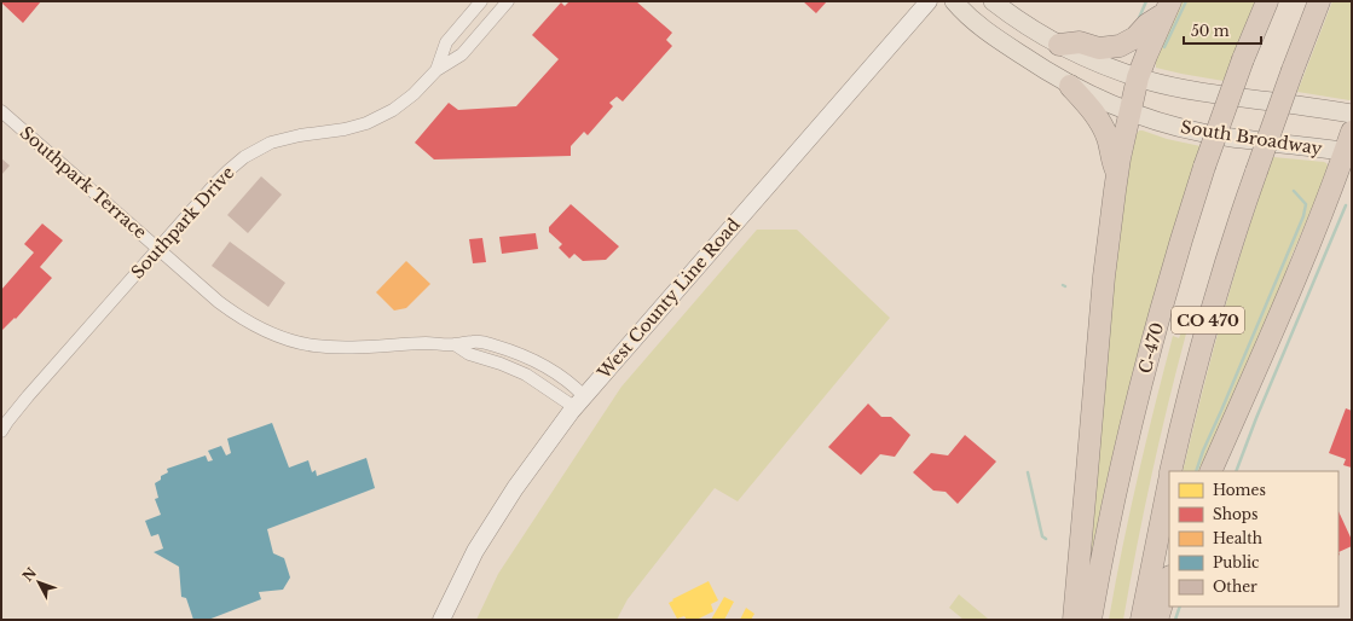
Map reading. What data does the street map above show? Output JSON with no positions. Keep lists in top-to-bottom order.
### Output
{
  "streets": {
    "highway": ["CO 470", "C-470"],
    "main road": ["South Broadway", "West County Line Road"],
    "street": ["Southpark Terrace", "Southpark Drive"]
  },
  "crossings": [
    ["Southpark Terrace", "Southpark Drive"],
    ["Southpark Terrace", "West County Line Road"]
  ],
  "legend": [
    "Homes",
    "Shops",
    "Health",
    "Public",
    "Other"
  ],
  "scale_bar": "50 m",
  "north": "top left"
}
